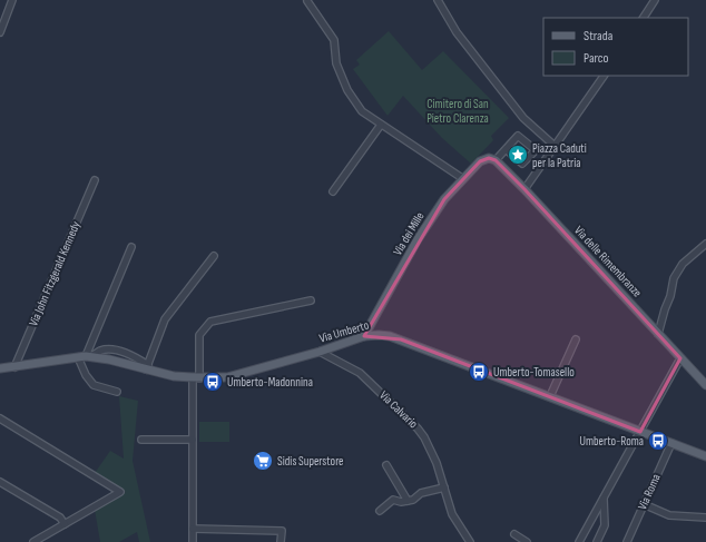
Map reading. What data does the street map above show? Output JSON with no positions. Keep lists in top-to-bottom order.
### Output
{
  "streets": {
    "main road": ["Via dei Mille", "Via delle Rimembranze", "Via Umberto"],
    "street": ["Via John Fitzgerald Kennedy", "Via Calvario", "Via Roma"]
  },
  "crossings": [
    ["Via dei Mille", "Via delle Rimembranze"],
    ["Via dei Mille", "Via Umberto"],
    ["Via John Fitzgerald Kennedy", "Via Umberto"],
    ["Via Umberto", "Via Calvario"],
    ["Via Umberto", "Via Roma"]
  ],
  "parks": ["Cimitero di San Pietro Clarenza"],
  "places": {
    "place": ["Piazza Caduti per la Patria"],
    "bus stop": ["Umberto-Tomasello", "Umberto-Madonnina", "Umberto-Roma"],
    "supermarket": ["Sidis Superstore"]
  },
  "legend": ["Strada", "Parco"]
}
